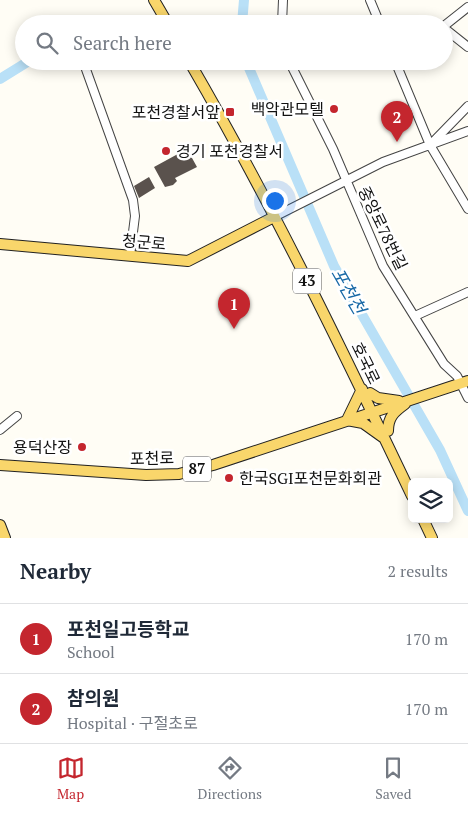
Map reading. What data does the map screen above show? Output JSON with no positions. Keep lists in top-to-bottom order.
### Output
{
  "streets": {
    "main road": [
      "청군로",
      "43",
      "호국로",
      "포천로",
      "87"
    ],
    "street": ["중앙로78번길"]
  },
  "crossings": [
    ["중앙로78번길", "87"],
    ["청군로", "호국로"],
    ["호국로", "포천로"],
    ["호국로", "87"],
    ["포천로", "87"]
  ],
  "water": ["포천천"],
  "places": {
    "other": [
      "백악관모텔",
      "경기 포천경찰서",
      "용덕산장",
      "한국SGI포천문화회관"
    ],
    "transit": ["포천경찰서앞"]
  },
  "page": {
    "search": "Search here",
    "pins": ["2", "1"],
    "heading": ["Nearby", "2 results"],
    "list": [
      {
        "mark": "1",
        "name": "포천일고등학교",
        "note": "School",
        "value": "170 m"
      },
      {
        "mark": "2",
        "name": "참의원",
        "note": "Hospital · 구절초로",
        "value": "170 m"
      }
    ],
    "nav": ["Map", "Directions", "Saved"]
  }
}
